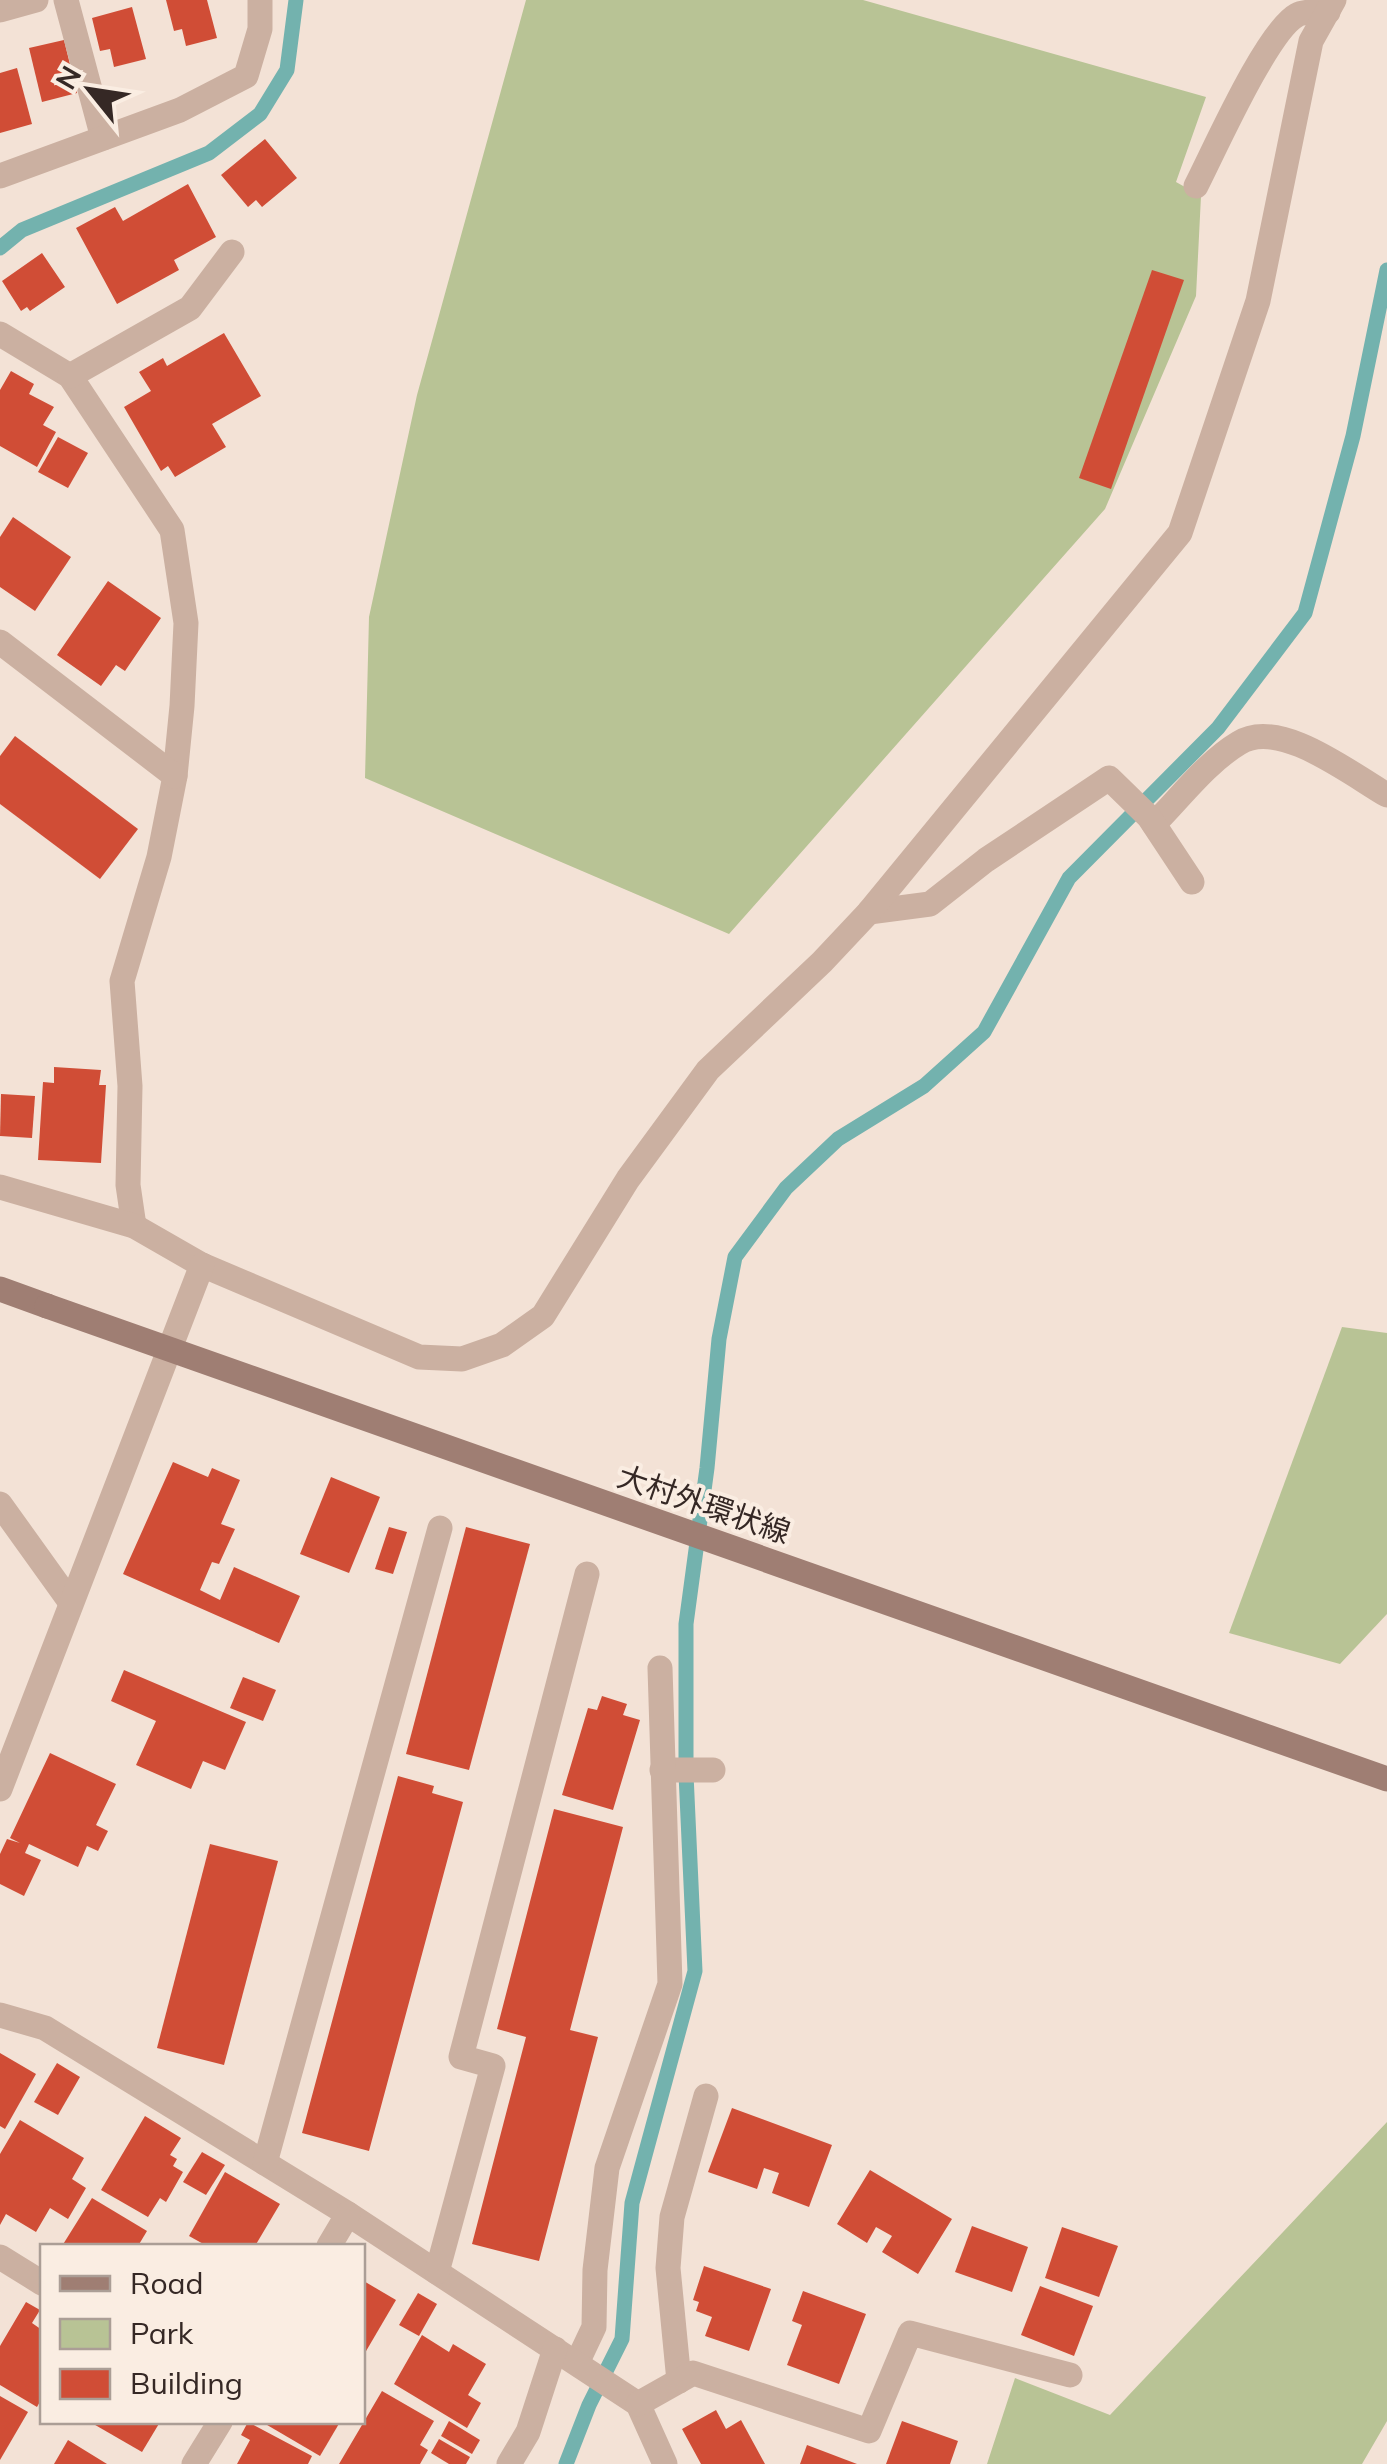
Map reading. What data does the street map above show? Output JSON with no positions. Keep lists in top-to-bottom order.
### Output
{
  "streets": {
    "main road": ["大村外環状線"]
  },
  "legend": ["Road", "Park", "Building"],
  "north": "top left"
}
